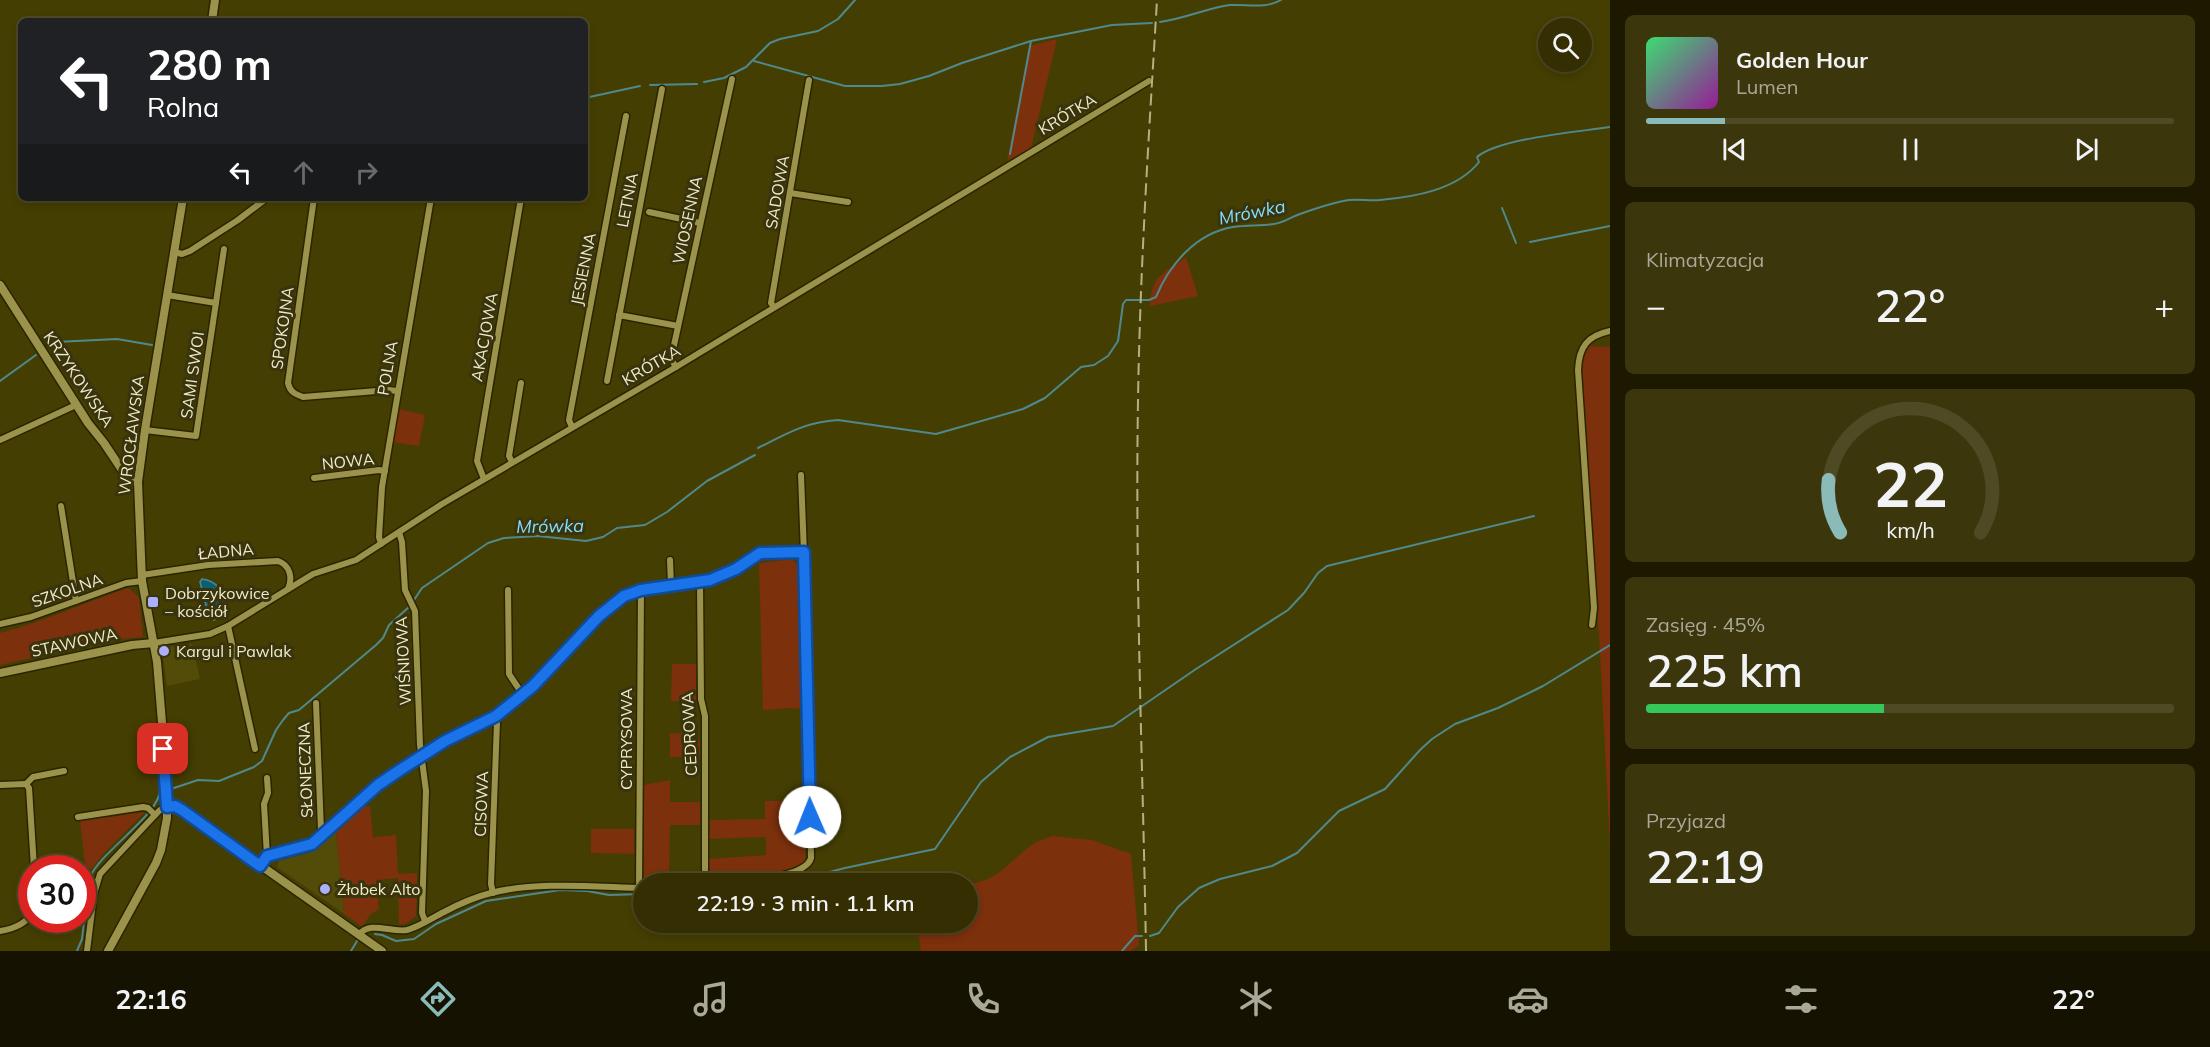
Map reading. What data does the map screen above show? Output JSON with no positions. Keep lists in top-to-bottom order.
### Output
{
  "streets": {
    "street": [
      "KRÓTKA",
      "SADOWA",
      "LETNIA",
      "WIOSENNA",
      "JESIENNA",
      "SPOKOJNA",
      "AKACJOWA",
      "POLNA",
      "SAMI SWOI",
      "KRZYKOWSKA",
      "WROCŁAWSKA",
      "NOWA",
      "ŁADNA",
      "SZKOLNA",
      "STAWOWA",
      "WIŚNIOWA",
      "CEDROWA",
      "CYPRYSOWA",
      "SŁONECZNA",
      "CISOWA"
    ]
  },
  "crossings": [
    ["KRÓTKA", "SADOWA"],
    ["KRÓTKA", "WIOSENNA"],
    ["KRÓTKA", "JESIENNA"],
    ["KRÓTKA", "AKACJOWA"],
    ["KRÓTKA", "POLNA"],
    ["KRÓTKA", "WROCŁAWSKA"],
    ["KRÓTKA", "ŁADNA"],
    ["KRÓTKA", "STAWOWA"],
    ["KRÓTKA", "WIŚNIOWA"],
    ["SPOKOJNA", "POLNA"],
    ["POLNA", "NOWA"],
    ["SAMI SWOI", "WROCŁAWSKA"],
    ["KRZYKOWSKA", "WROCŁAWSKA"],
    ["WROCŁAWSKA", "ŁADNA"],
    ["WROCŁAWSKA", "SZKOLNA"],
    ["WROCŁAWSKA", "STAWOWA"],
    ["ŁADNA", "SZKOLNA"]
  ],
  "water": ["Mrówka"],
  "places": {
    "transit": ["Dobrzykowice – kościół"],
    "other": ["Kargul i Pawlak", "Żłobek Alto"]
  },
  "page": {
    "turn": ["280 m", "Rolna"],
    "song": ["Golden Hour", "Lumen"],
    "tile": [
      "Klimatyzacja",
      ["Zasięg · 45%", "225 km"],
      ["Przyjazd", "22:19"]
    ],
    "heat": ["−", "22°", "+"],
    "limit": "30",
    "trip": "22:19 · 3 min · 1.1 km",
    "tabs": ["22:16", "22°"],
    "gauge": ["22", "km/h"]
  }
}
